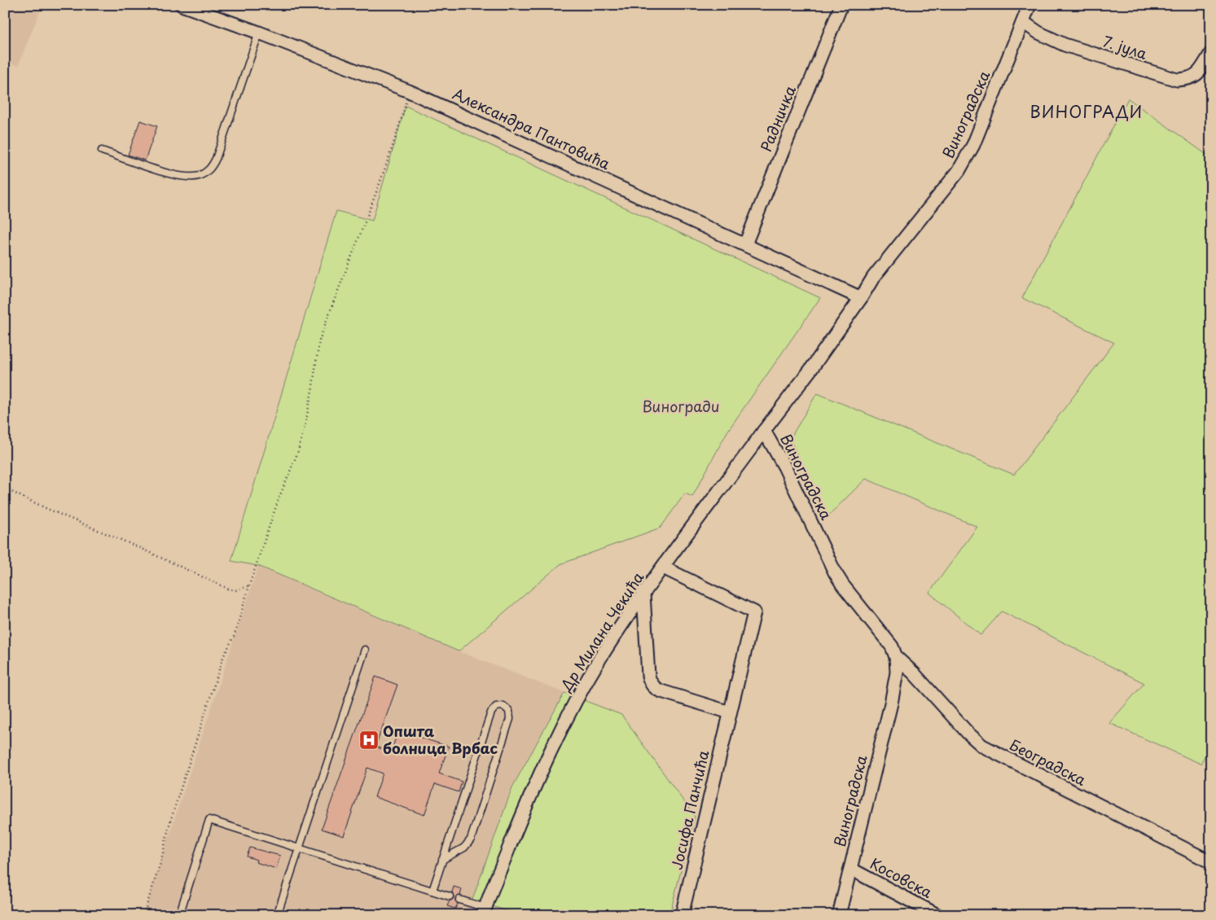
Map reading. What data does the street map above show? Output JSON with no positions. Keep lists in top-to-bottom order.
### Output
{
  "streets": {
    "street": [
      "7. јула",
      "Виноградска",
      "Радничка",
      "Александра Пантовића",
      "Др Милана Чекића",
      "Београдска",
      "Јосифа Панчића",
      "Косовска"
    ]
  },
  "crossings": [
    ["7. јула", "Виноградска"],
    ["Виноградска", "Александра Пантовића"],
    ["Виноградска", "Др Милана Чекића"],
    ["Виноградска", "Београдска"],
    ["Виноградска", "Косовска"],
    ["Радничка", "Александра Пантовића"],
    ["Др Милана Чекића", "Јосифа Панчића"]
  ],
  "districts": ["ВИНОГРАДИ"],
  "parks": ["Виногради"],
  "places": {
    "hospital": ["Општа болница Врбас"]
  }
}
